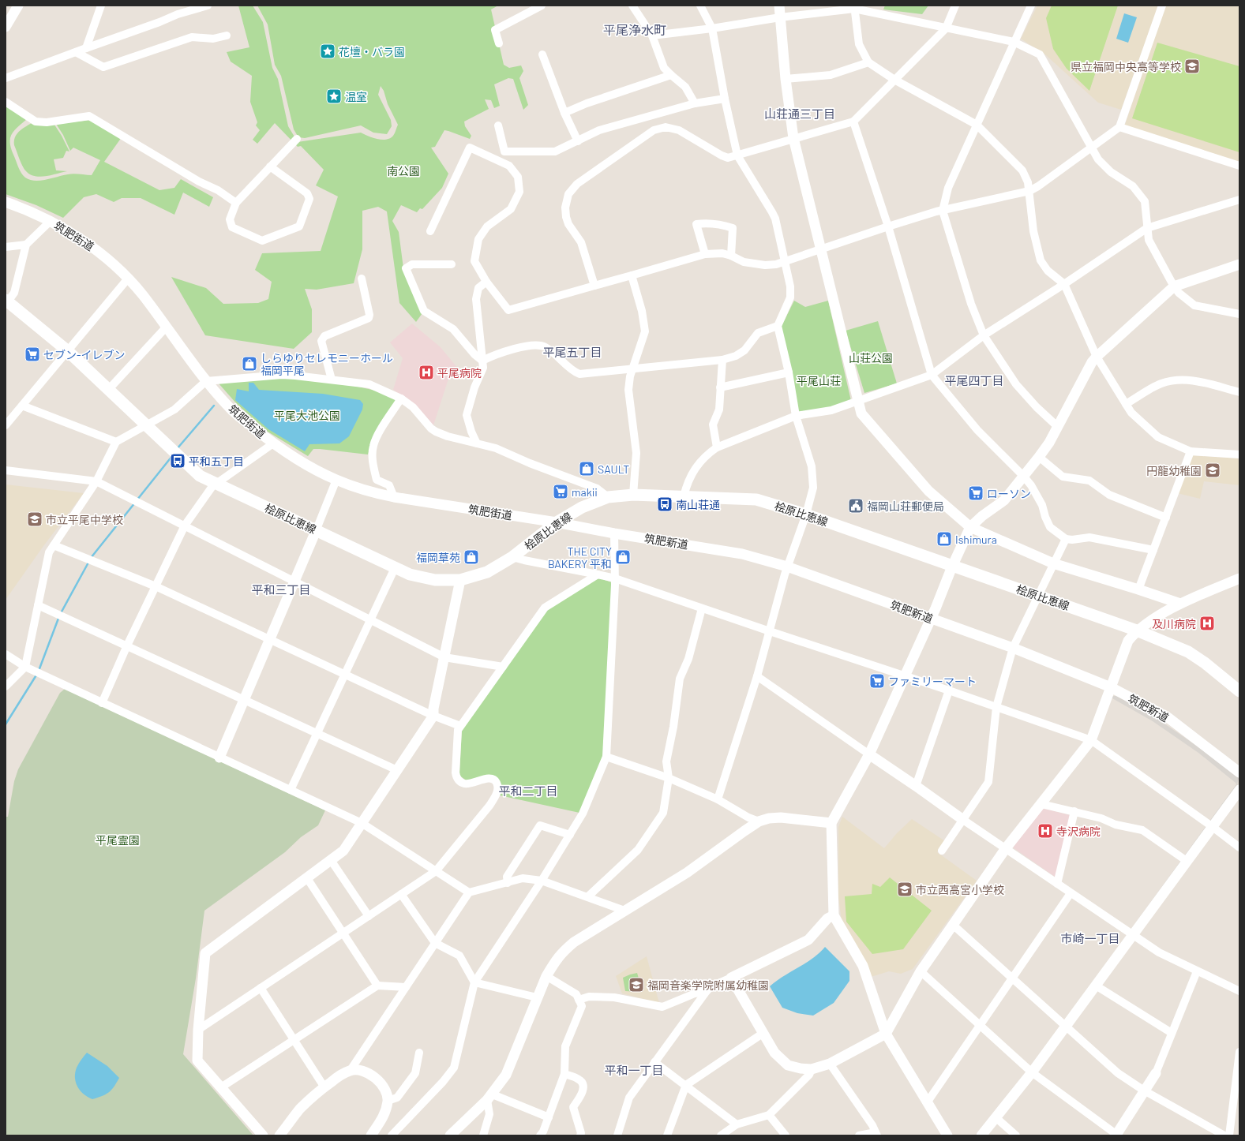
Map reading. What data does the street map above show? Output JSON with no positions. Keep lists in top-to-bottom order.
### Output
{
  "streets": {
    "main road": ["桧原比恵線"],
    "street": ["筑肥街道", "筑肥新道"]
  },
  "crossings": [
    ["筑肥街道", "桧原比恵線"],
    ["筑肥街道", "筑肥新道"],
    ["桧原比恵線", "筑肥新道"]
  ],
  "districts": [
    "平尾浄水町",
    "山荘通三丁目",
    "平尾五丁目",
    "平尾四丁目",
    "平和三丁目",
    "平和二丁目",
    "市崎一丁目",
    "平和一丁目"
  ],
  "parks": [
    "南公園",
    "山荘公園",
    "平尾山荘",
    "平尾大池公園",
    "平尾霊園"
  ],
  "places": {
    "place": ["花壇・バラ園", "温室"],
    "school or university": [
      "県立福岡中央高等学校",
      "円龍幼稚園",
      "市立平尾中学校",
      "市立西高宮小学校",
      "福岡音楽学院附属幼稚園"
    ],
    "supermarket": [
      "セブン-イレブン",
      "makii",
      "ローソン",
      "ファミリーマート"
    ],
    "shop": [
      "しらゆりセレモニーホール 福岡平尾",
      "SAULT",
      "Ishimura",
      "福岡草苑",
      "THE CITY BAKERY 平和"
    ],
    "hospital": ["平尾病院", "及川病院", "寺沢病院"],
    "bus stop": ["平和五丁目", "南山荘通"],
    "public building": ["福岡山荘郵便局"]
  }
}
